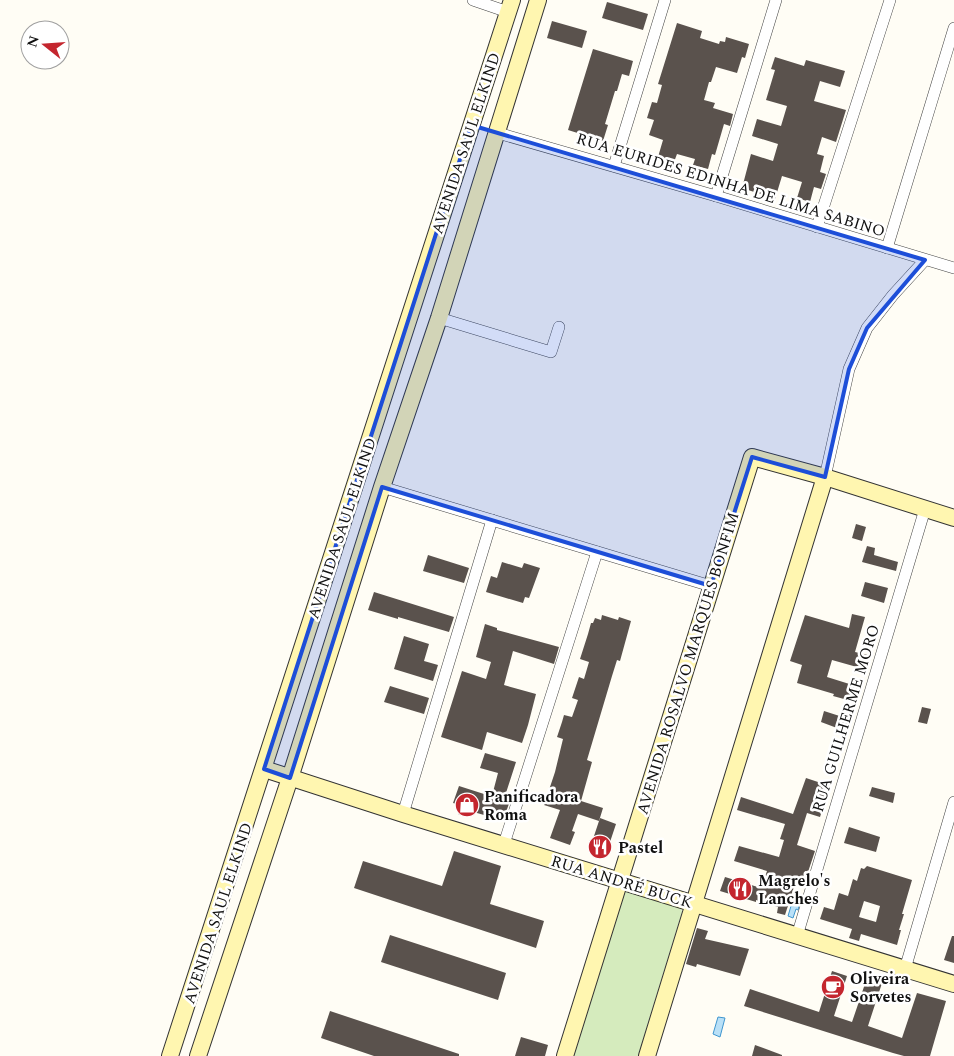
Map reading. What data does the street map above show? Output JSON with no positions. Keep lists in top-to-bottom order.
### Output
{
  "streets": {
    "main road": ["AVENIDA SAUL ELKIND", "AVENIDA ROSALVO MARQUES BONFIM", "RUA ANDRÉ BUCK"],
    "street": ["RUA EURIDES EDINHA DE LIMA SABINO", "RUA GUILHERME MORO"]
  },
  "crossings": [
    ["AVENIDA SAUL ELKIND", "RUA EURIDES EDINHA DE LIMA SABINO"],
    ["AVENIDA SAUL ELKIND", "RUA ANDRÉ BUCK"],
    ["AVENIDA ROSALVO MARQUES BONFIM", "RUA ANDRÉ BUCK"],
    ["RUA GUILHERME MORO", "RUA ANDRÉ BUCK"]
  ],
  "places": {
    "shop": ["Panificadora Roma"],
    "restaurant": ["Pastel", "Magrelo's Lanches"],
    "cafe": ["Oliveira Sorvetes"]
  },
  "north": "left"
}
